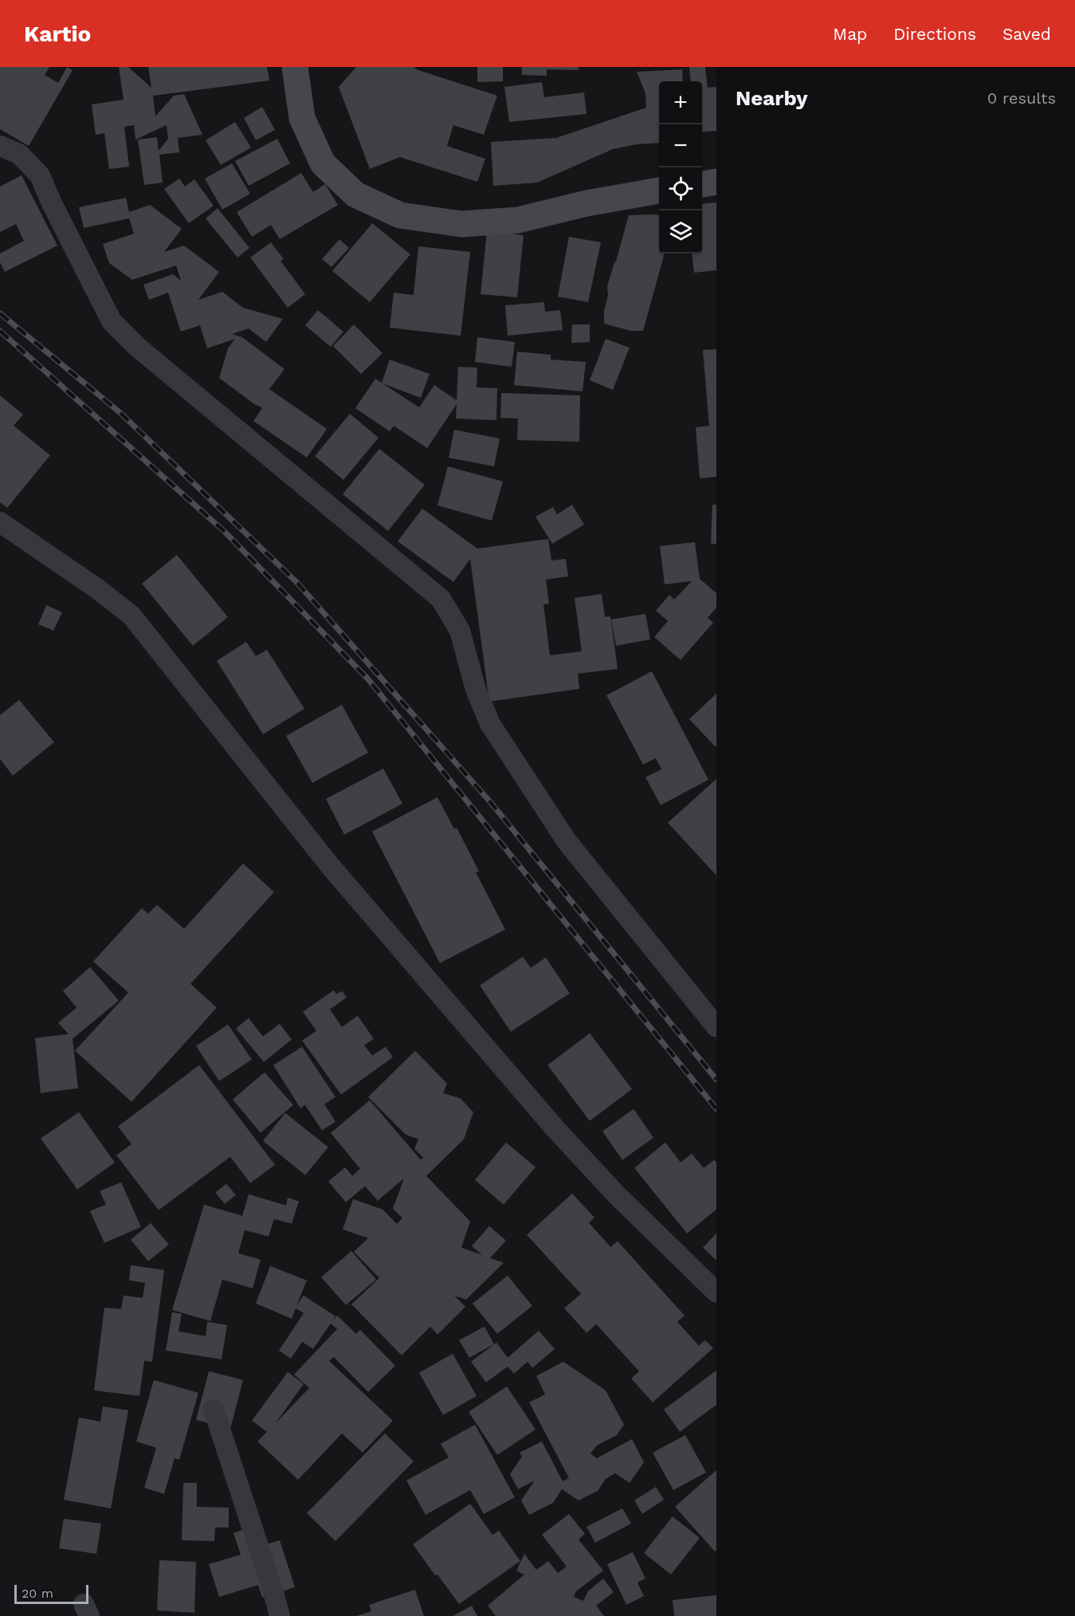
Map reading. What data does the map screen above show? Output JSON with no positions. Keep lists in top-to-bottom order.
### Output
{
  "scale_bar": "20 m",
  "page": {
    "header": "Kartio",
    "nav": ["Map", "Directions", "Saved"],
    "heading": ["Nearby", "0 results"],
    "map_buttons": ["+", "−"],
    "scale": "20 m"
  }
}
